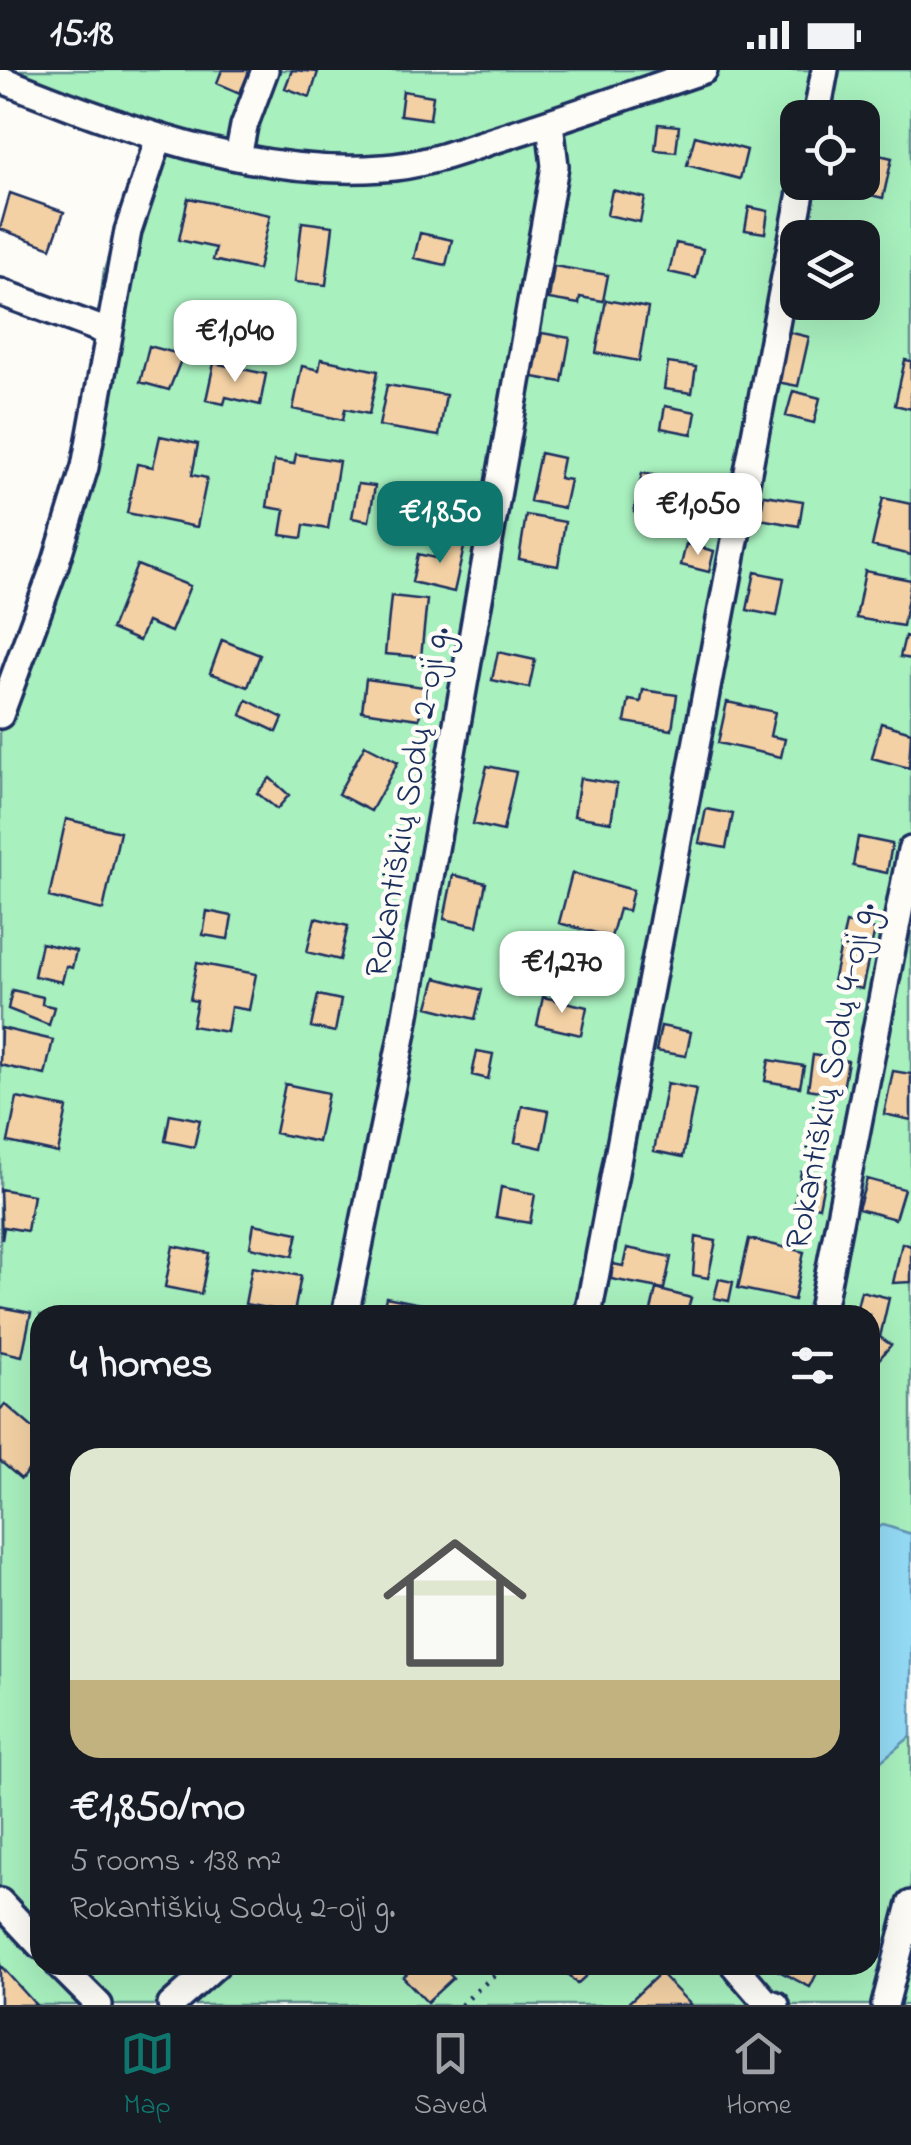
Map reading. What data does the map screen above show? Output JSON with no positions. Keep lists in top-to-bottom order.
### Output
{
  "streets": {
    "street": ["Rokantiškių Sodų 2-oji g.", "Rokantiškių Sodų 4-oji g."]
  },
  "page": {
    "status": "15:18",
    "price": [
      "€1,040",
      "€1,050",
      "€1,850",
      "€1,270"
    ],
    "heading": "4 homes",
    "list": [
      {
        "name": "€1,850/mo",
        "note": "5 rooms · 138 m² · Rokantiškių Sodų 2-oji g."
      }
    ],
    "tabs": ["Map", "Saved", "Home"]
  }
}
